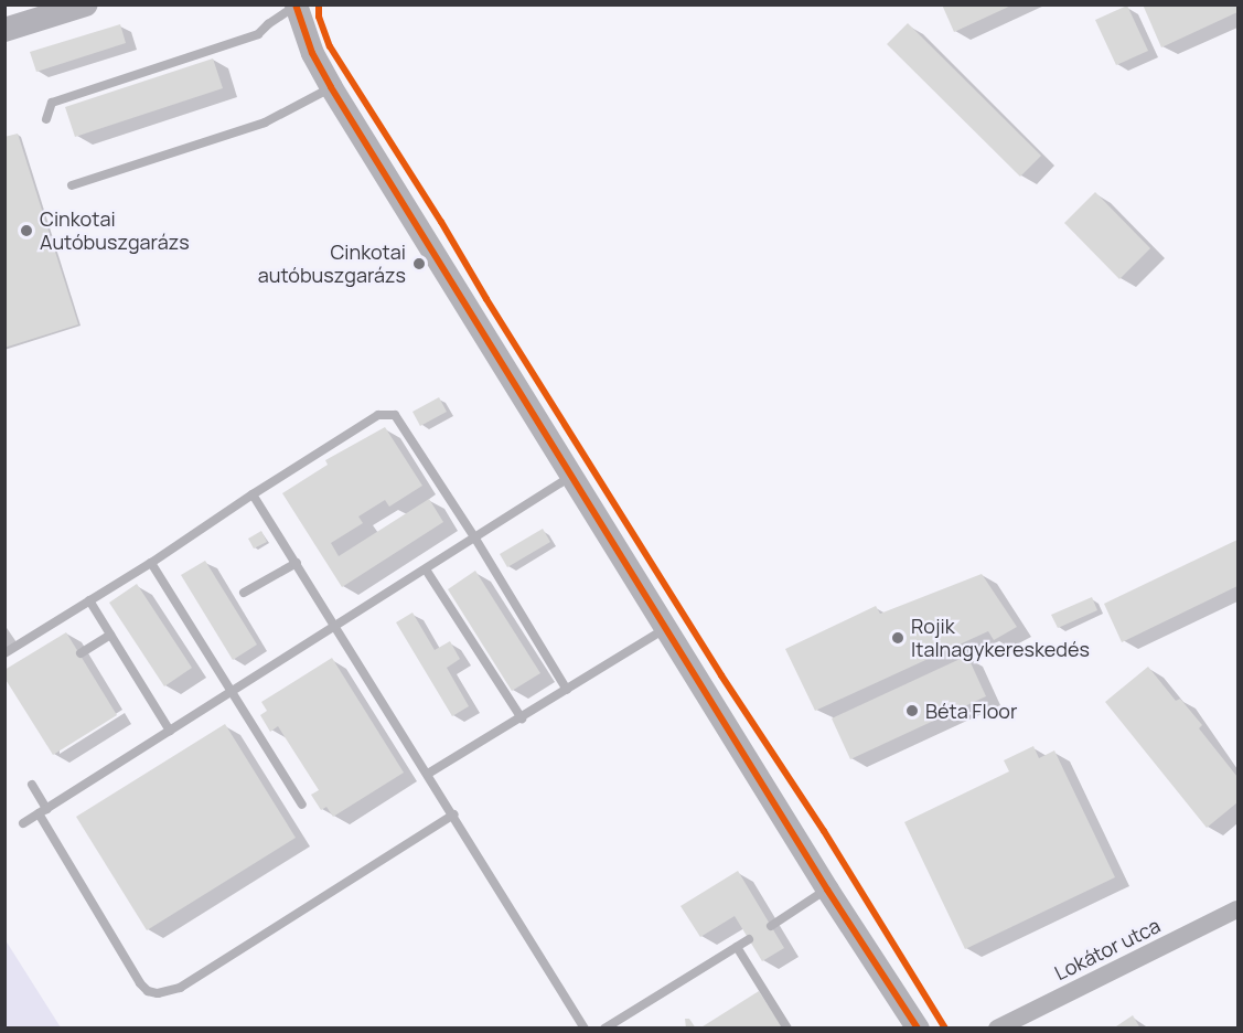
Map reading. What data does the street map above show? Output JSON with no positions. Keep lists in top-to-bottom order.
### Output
{
  "streets": {
    "street": ["Lokátor utca"]
  },
  "places": [
    "Cinkotai Autóbuszgarázs",
    "Cinkotai autóbuszgarázs",
    "Rojik Italnagykereskedés",
    "Béta Floor"
  ]
}
